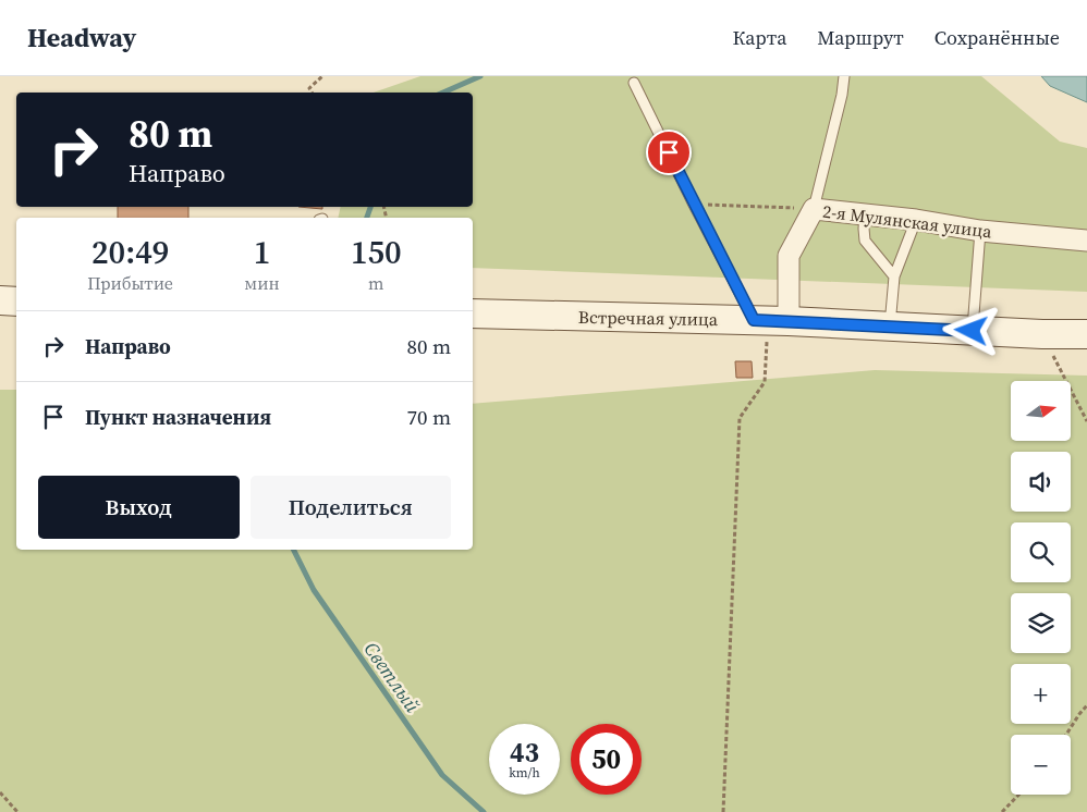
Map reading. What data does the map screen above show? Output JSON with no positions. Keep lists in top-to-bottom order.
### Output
{
  "streets": {
    "main road": ["Встречная улица"],
    "street": ["2-я Мулянская улица"]
  },
  "crossings": [
    ["2-я Мулянская улица", "Встречная улица"]
  ],
  "water": ["Светлый"],
  "north": "right",
  "page": {
    "header": "Headway",
    "nav": ["Карта", "Маршрут", "Сохранённые"],
    "turn": ["80 m", "Направо"],
    "eta": [
      "20:49",
      "Прибытие",
      "1",
      "мин",
      "150",
      "m"
    ],
    "list": [
      {
        "name": "Направо",
        "value": "80 m"
      },
      {
        "name": "Пункт назначения",
        "value": "70 m"
      }
    ],
    "map_buttons": ["+", "−"],
    "buttons": ["Выход", "Поделиться"],
    "speed": "43 km/h",
    "limit": "50"
  }
}
